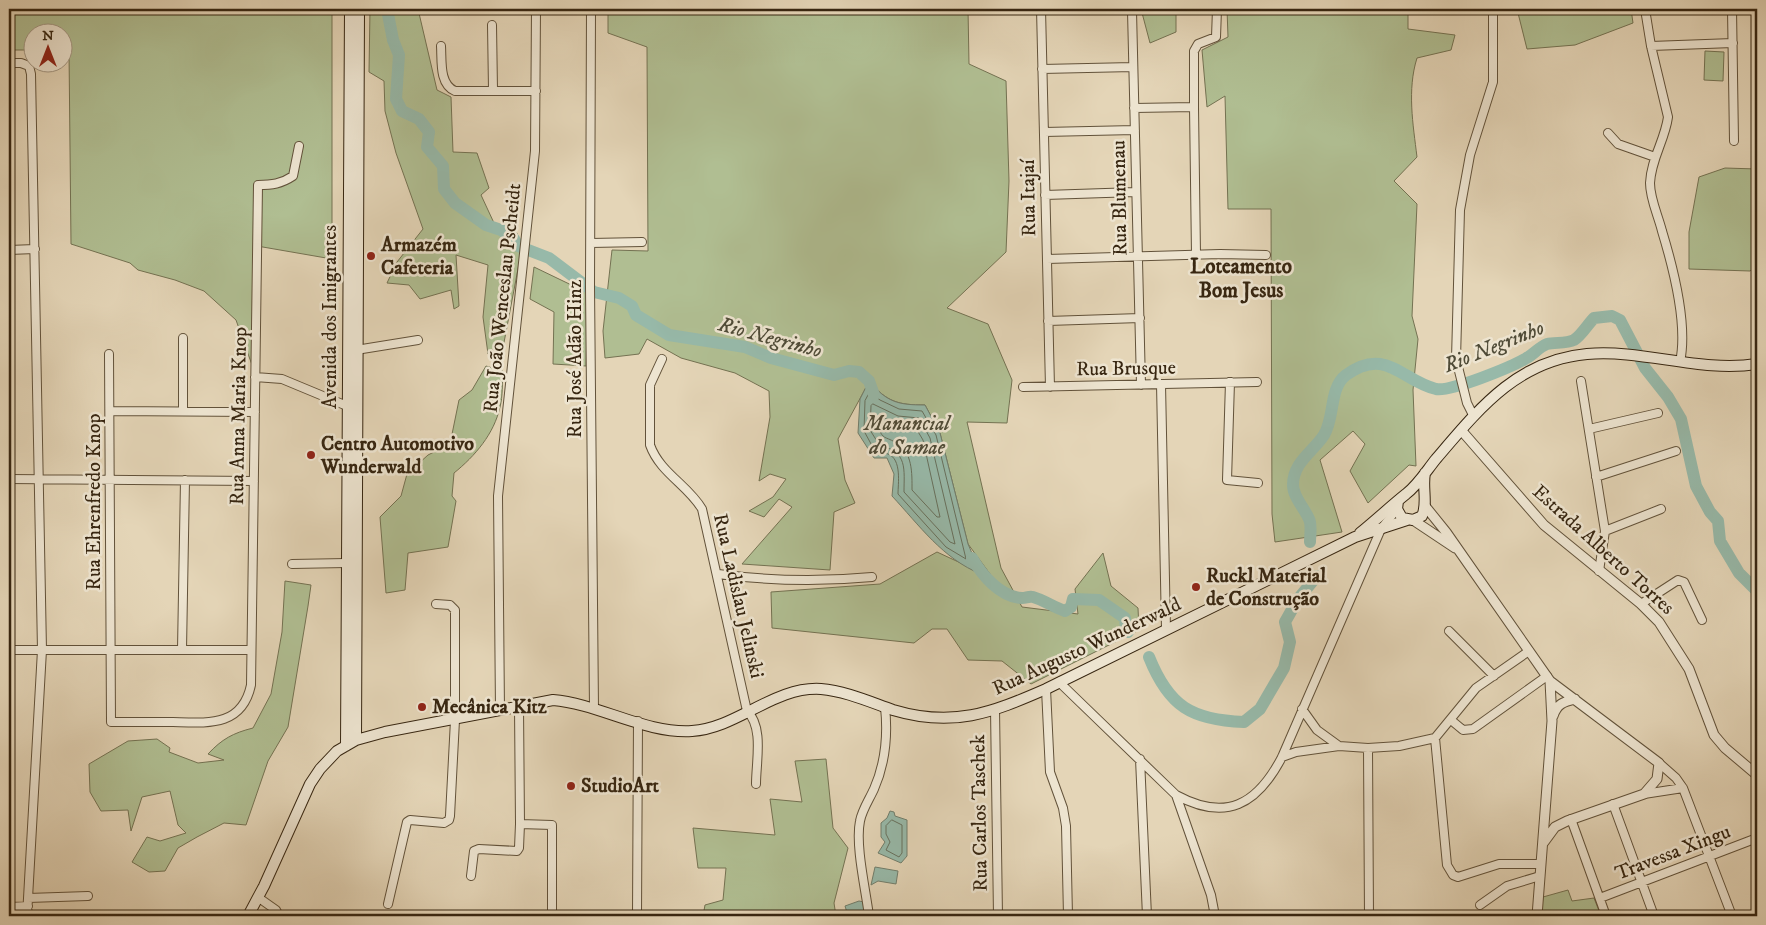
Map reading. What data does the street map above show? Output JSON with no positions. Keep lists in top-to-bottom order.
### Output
{
  "streets": {
    "main road": ["Avenida dos Imigrantes", "Rua Augusto Wunderwald"],
    "street": [
      "Rua Itajaí",
      "Rua Blumenau",
      "Rua João Wenceslau Pscheidt",
      "Rua José Adão Hinz",
      "Rua Brusque",
      "Rua Anna Maria Knop",
      "Rua Ehrenfredo Knop",
      "Estrada Alberto Torres",
      "Rua Ladislau Jelinski",
      "Rua Carlos Taschek",
      "Travessa Xingu"
    ]
  },
  "crossings": [
    ["Rua Itajaí", "Rua Brusque"],
    ["Rua Blumenau", "Rua Brusque"],
    ["Rua João Wenceslau Pscheidt", "Rua Augusto Wunderwald"],
    ["Avenida dos Imigrantes", "Rua Augusto Wunderwald"],
    ["Rua José Adão Hinz", "Rua Augusto Wunderwald"],
    ["Rua Anna Maria Knop", "Rua Ehrenfredo Knop"],
    ["Estrada Alberto Torres", "Rua Augusto Wunderwald"],
    ["Rua Ladislau Jelinski", "Rua Augusto Wunderwald"],
    ["Rua Augusto Wunderwald", "Rua Carlos Taschek"]
  ],
  "districts": ["Loteamento Bom Jesus"],
  "water": ["Rio Negrinho", "Manancial do Samae"],
  "places": [
    "Armazém Cafeteria",
    "Centro Automotivo Wunderwald",
    "Ruckl Material de Construção",
    "Mecânica Kitz",
    "StudioArt"
  ],
  "north": "top"
}
